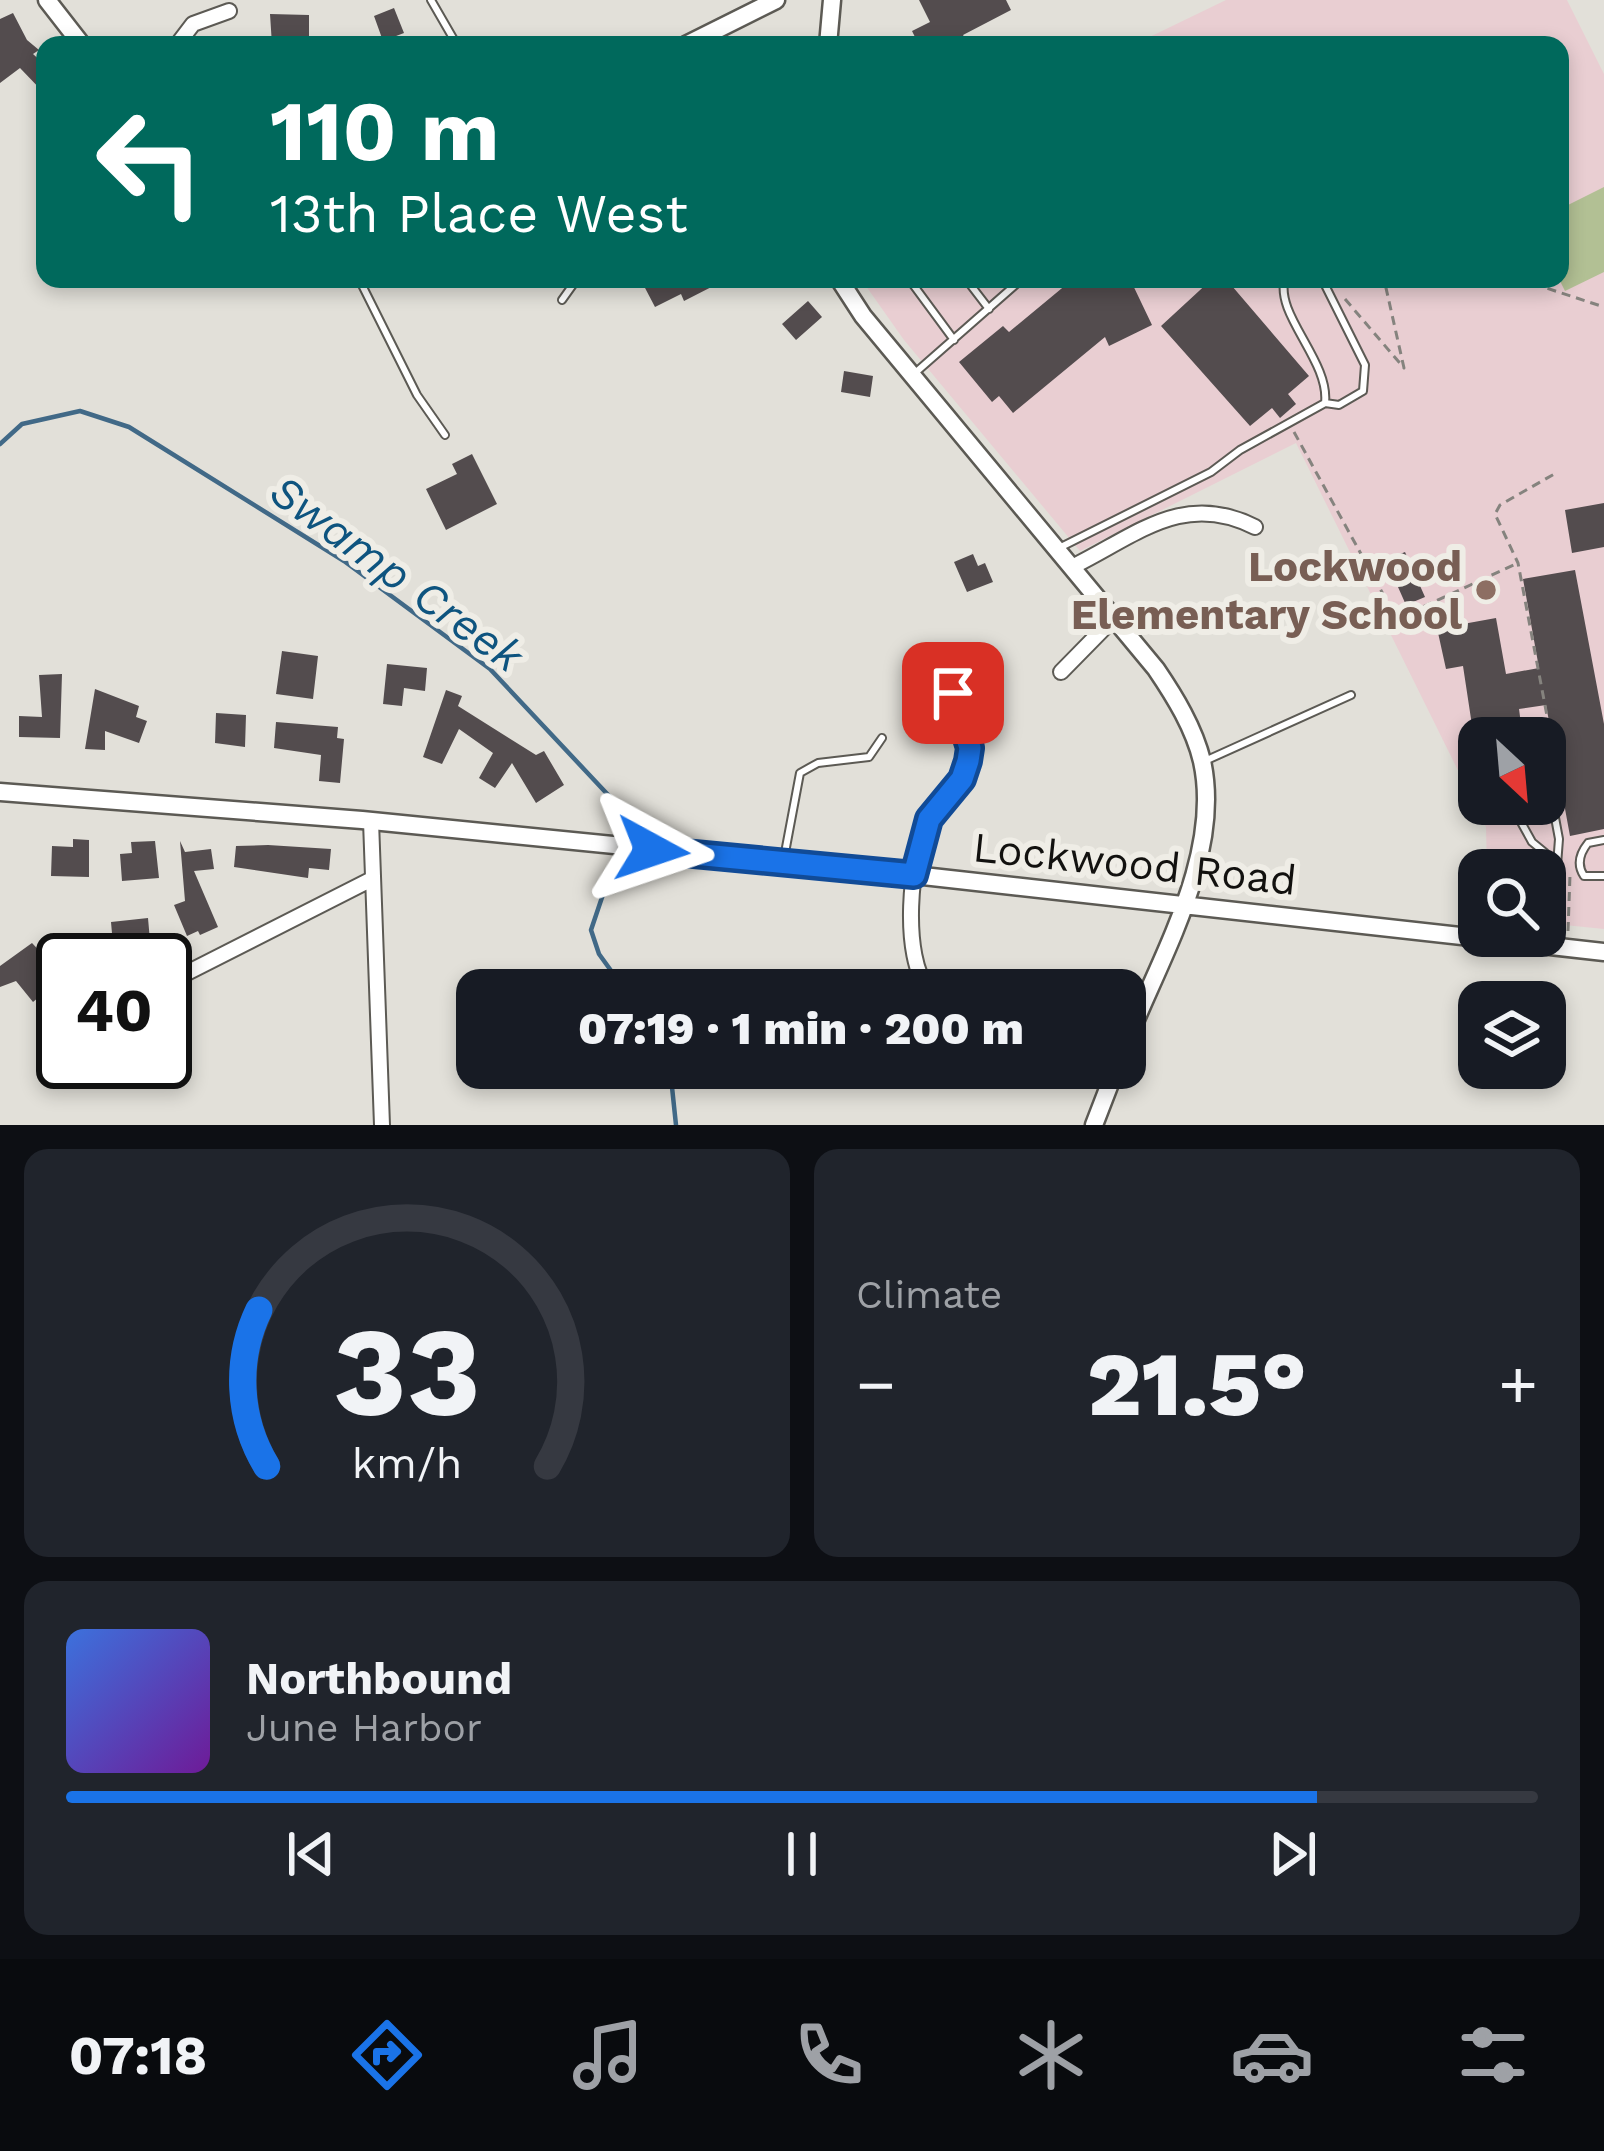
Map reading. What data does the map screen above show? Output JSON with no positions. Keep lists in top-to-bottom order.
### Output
{
  "streets": {
    "street": ["Lockwood Road"]
  },
  "water": ["Swamp Creek"],
  "places": ["Lockwood Elementary School"],
  "north": "bottom right",
  "page": {
    "turn": ["110 m", "13th Place West"],
    "limit": "40",
    "trip": "07:19 · 1 min · 200 m",
    "tile": "Climate",
    "heat": ["−", "21.5°", "+"],
    "song": ["Northbound", "June Harbor"],
    "tabs": "07:18",
    "gauge": ["33", "km/h"]
  }
}
